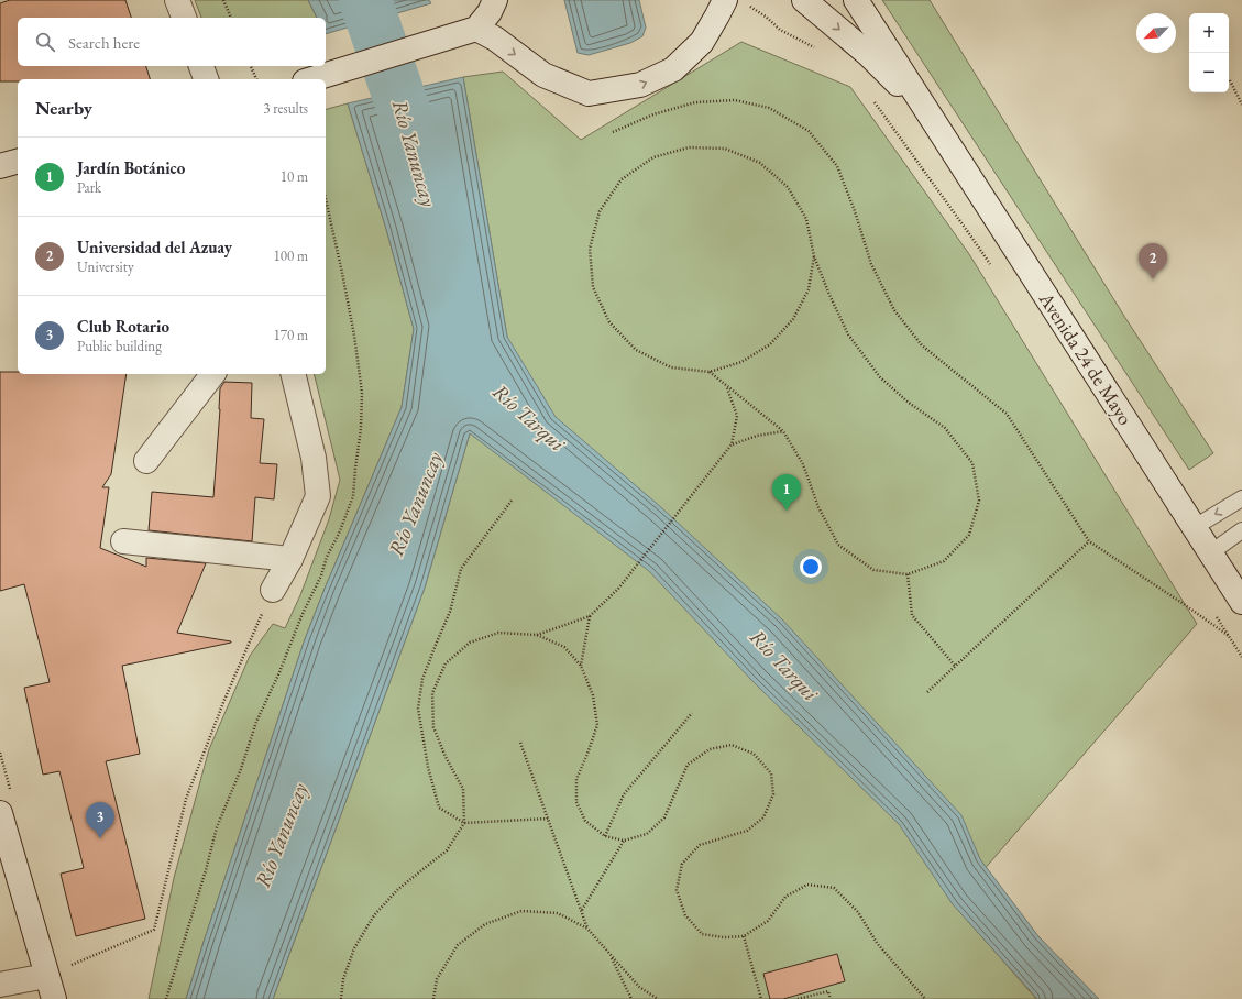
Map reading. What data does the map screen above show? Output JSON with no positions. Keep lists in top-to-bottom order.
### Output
{
  "streets": {
    "street": ["Avenida 24 de Mayo"]
  },
  "water": ["Río Yanuncay", "Río Tarqui"],
  "north": "bottom left",
  "page": {
    "map_buttons": ["+", "−"],
    "search": "Search here",
    "heading": ["Nearby", "3 results"],
    "list": [
      {
        "mark": "1",
        "name": "Jardín Botánico",
        "note": "Park",
        "value": "10 m"
      },
      {
        "mark": "2",
        "name": "Universidad del Azuay",
        "note": "University",
        "value": "100 m"
      },
      {
        "mark": "3",
        "name": "Club Rotario",
        "note": "Public building",
        "value": "170 m"
      }
    ],
    "pins": ["2", "1", "3"]
  }
}
